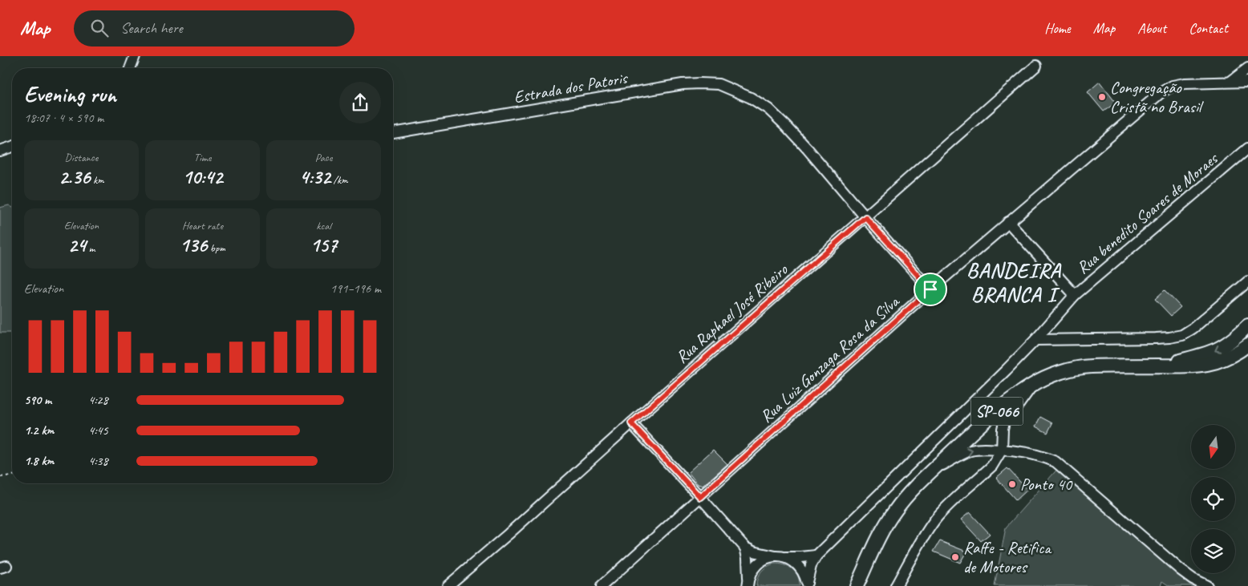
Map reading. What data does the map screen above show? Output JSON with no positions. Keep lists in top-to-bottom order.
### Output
{
  "streets": {
    "main road": ["SP-066"],
    "street": [
      "Estrada dos Patoris",
      "Rua benedito Soares de Moraes",
      "Rua Raphael José Ribeiro",
      "Rua Luiz Gonzaga Rosa da Silva"
    ]
  },
  "crossings": [
    ["Estrada dos Patoris", "Rua Raphael José Ribeiro"],
    ["Estrada dos Patoris", "Rua Luiz Gonzaga Rosa da Silva"]
  ],
  "districts": ["BANDEIRA BRANCA I"],
  "places": ["Congregação Cristã no Brasil", "Ponto 40", "Raffe - Retifica de Motores"],
  "north": "bottom",
  "page": {
    "header": "Map",
    "search": "Search here",
    "nav": [
      "Home",
      "Map",
      "About",
      "Contact"
    ],
    "heading": ["Evening run", "18:07 · 4 × 590 m"],
    "stats": [
      ["Distance", "2.36 km"],
      ["Time", "10:42"],
      ["Pace", "4:32 /km"],
      ["Elevation", "24 m"],
      ["Heart rate", "136 bpm"],
      ["kcal", "157"]
    ],
    "chart": ["Elevation", "191–196 m"],
    "list": [
      {
        "name": "590 m",
        "note": "4:28"
      },
      {
        "name": "1.2 km",
        "note": "4:45"
      },
      {
        "name": "1.8 km",
        "note": "4:38"
      }
    ]
  }
}
